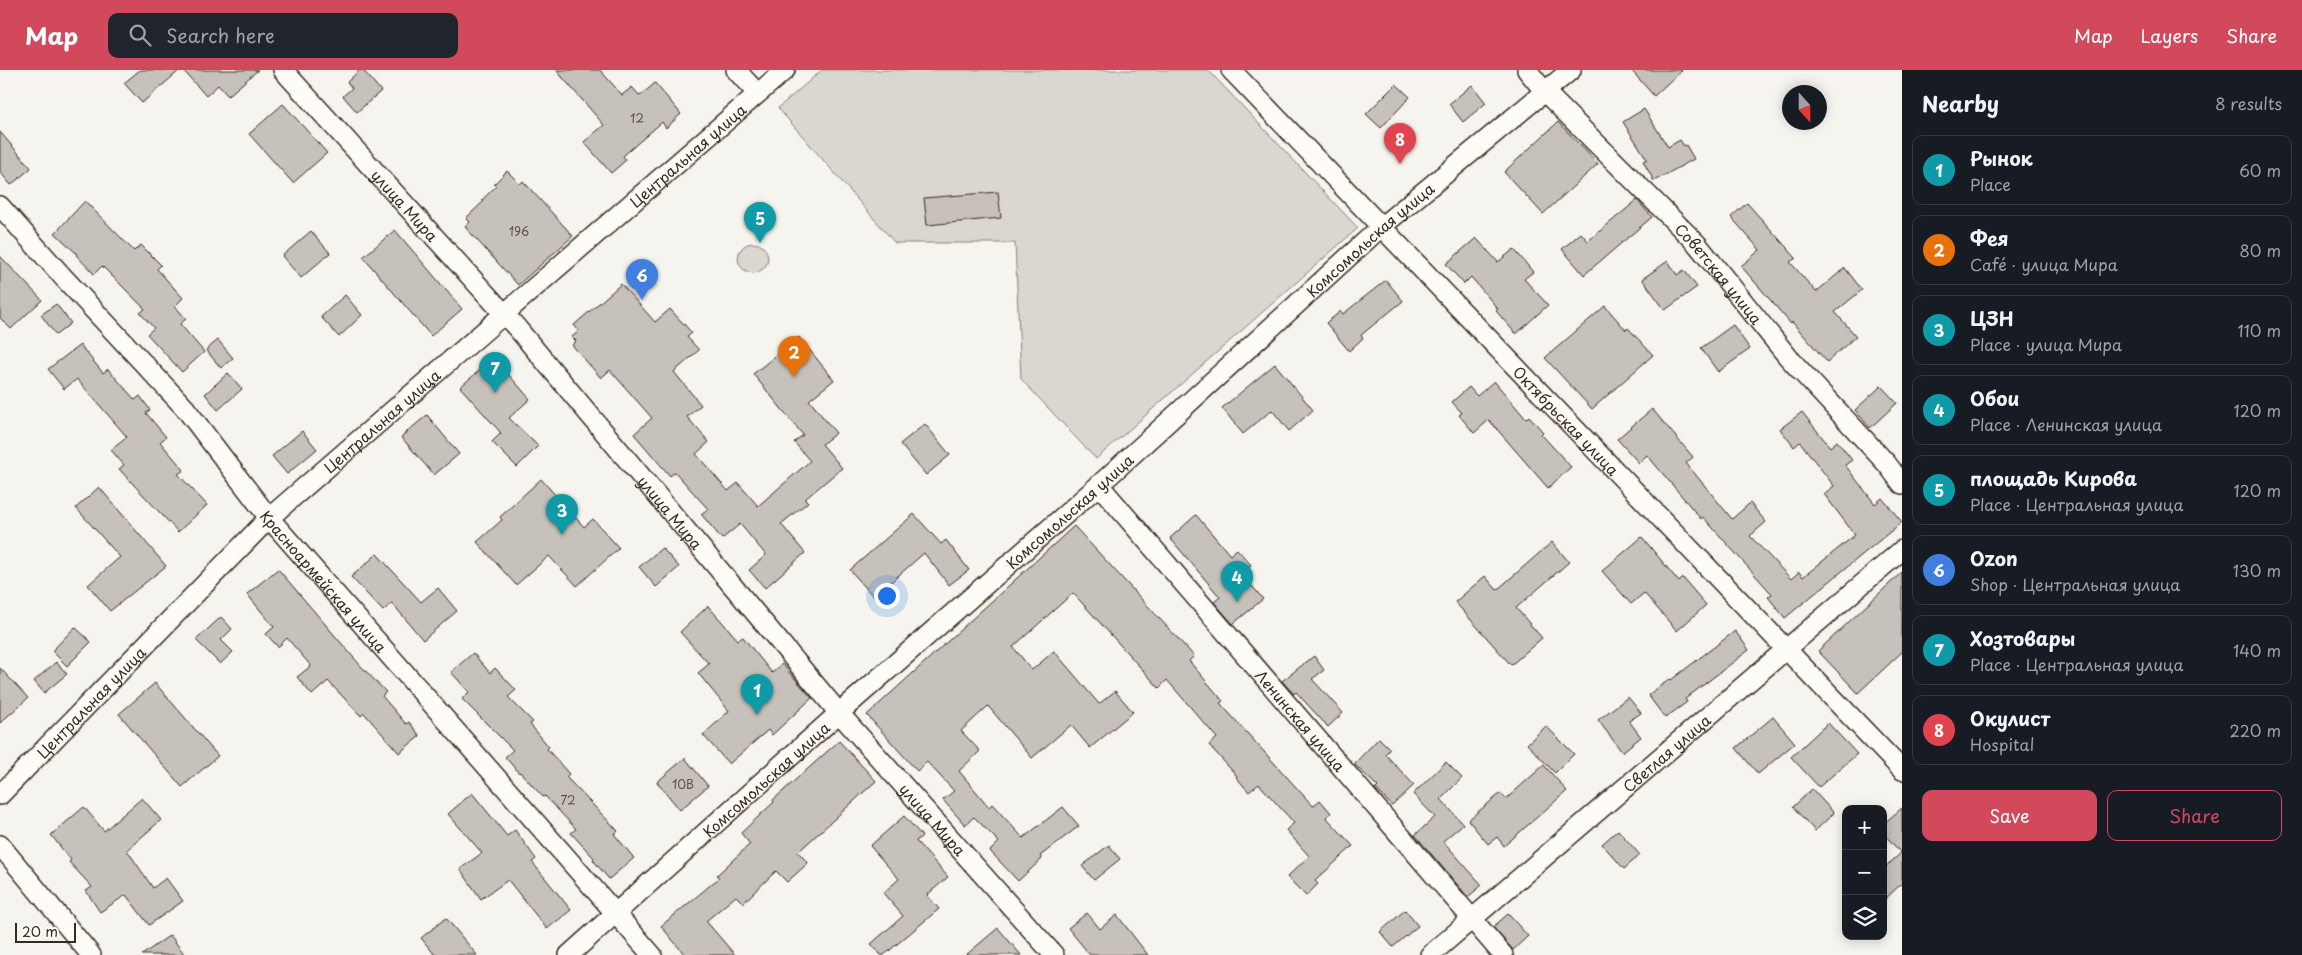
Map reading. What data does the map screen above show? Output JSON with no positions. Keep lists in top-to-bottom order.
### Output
{
  "streets": {
    "street": [
      "Центральная улица",
      "улица Мира",
      "Комсомольская улица",
      "Советская улица",
      "Октябрьская улица",
      "Красноармейская улица",
      "Ленинская улица",
      "Светлая улица"
    ]
  },
  "crossings": [
    ["Центральная улица", "улица Мира"],
    ["Центральная улица", "Красноармейская улица"],
    ["улица Мира", "Комсомольская улица"],
    ["Комсомольская улица", "Советская улица"],
    ["Комсомольская улица", "Октябрьская улица"],
    ["Комсомольская улица", "Красноармейская улица"],
    ["Комсомольская улица", "Ленинская улица"],
    ["Октябрьская улица", "Светлая улица"],
    ["Ленинская улица", "Светлая улица"]
  ],
  "house_numbers": [
    "12",
    "196",
    "10В",
    "72"
  ],
  "scale_bar": "20 m",
  "north": "bottom",
  "page": {
    "header": "Map",
    "search": "Search here",
    "nav": ["Map", "Layers", "Share"],
    "heading": ["Nearby", "8 results"],
    "pins": [
      "8",
      "5",
      "6",
      "2",
      "7",
      "3",
      "4",
      "1"
    ],
    "list": [
      {
        "mark": "1",
        "name": "Рынок",
        "note": "Place",
        "value": "60 m"
      },
      {
        "mark": "2",
        "name": "Фея",
        "note": "Café · улица Мира",
        "value": "80 m"
      },
      {
        "mark": "3",
        "name": "ЦЗН",
        "note": "Place · улица Мира",
        "value": "110 m"
      },
      {
        "mark": "4",
        "name": "Обои",
        "note": "Place · Ленинская улица",
        "value": "120 m"
      },
      {
        "mark": "5",
        "name": "площадь Кирова",
        "note": "Place · Центральная улица",
        "value": "120 m"
      },
      {
        "mark": "6",
        "name": "Ozon",
        "note": "Shop · Центральная улица",
        "value": "130 m"
      },
      {
        "mark": "7",
        "name": "Хозтовары",
        "note": "Place · Центральная улица",
        "value": "140 m"
      },
      {
        "mark": "8",
        "name": "Окулист",
        "note": "Hospital",
        "value": "220 m"
      }
    ],
    "buttons": ["Save", "Share"],
    "map_buttons": ["+", "−"],
    "scale": "20 m"
  }
}
